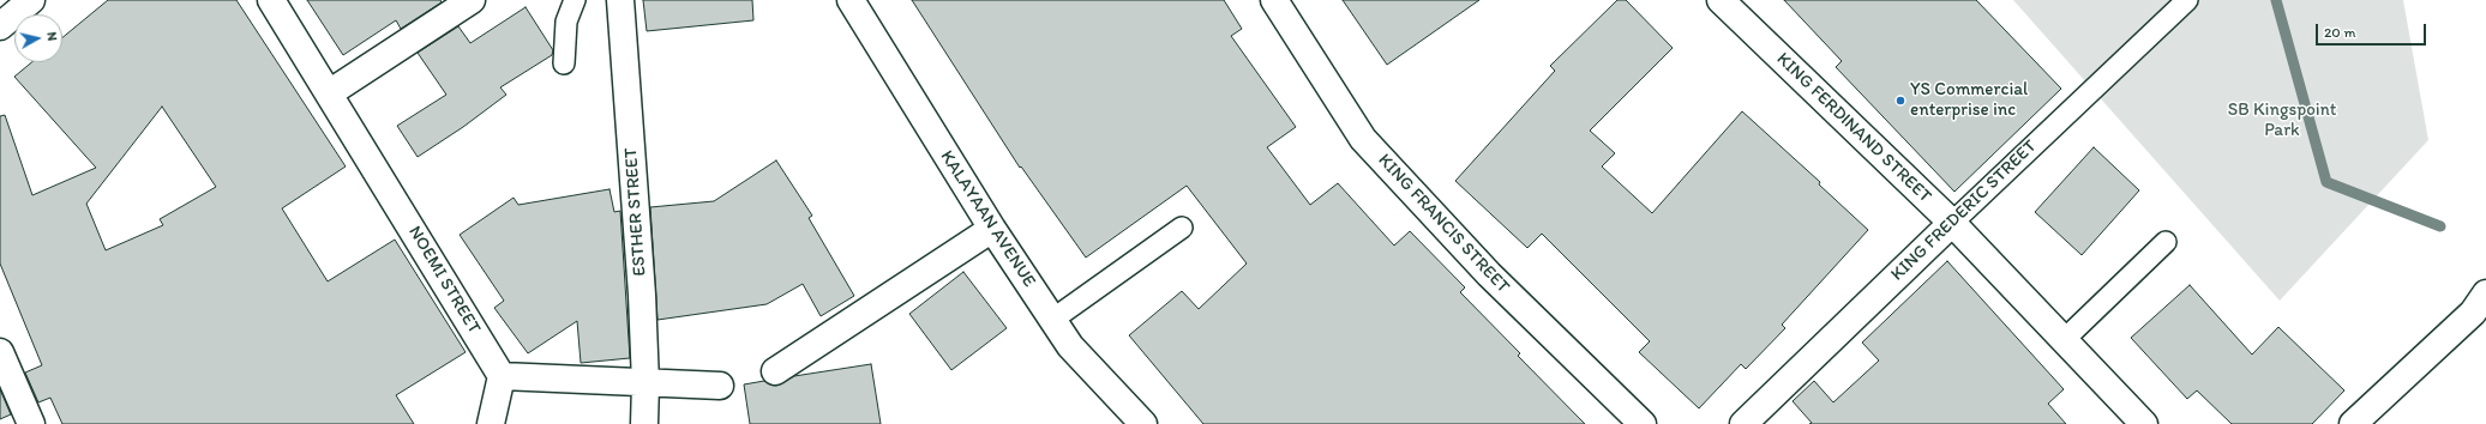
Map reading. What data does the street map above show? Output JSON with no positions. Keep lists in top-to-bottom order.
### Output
{
  "streets": {
    "street": [
      "KING FERDINAND STREET",
      "KING FREDERIC STREET",
      "ESTHER STREET",
      "KALAYAAN AVENUE",
      "KING FRANCIS STREET",
      "NOEMI STREET"
    ]
  },
  "crossings": [
    ["KING FERDINAND STREET", "KING FREDERIC STREET"]
  ],
  "parks": ["SB Kingspoint Park"],
  "places": ["YS Commercial enterprise inc"],
  "scale_bar": "20 m",
  "north": "right"
}
